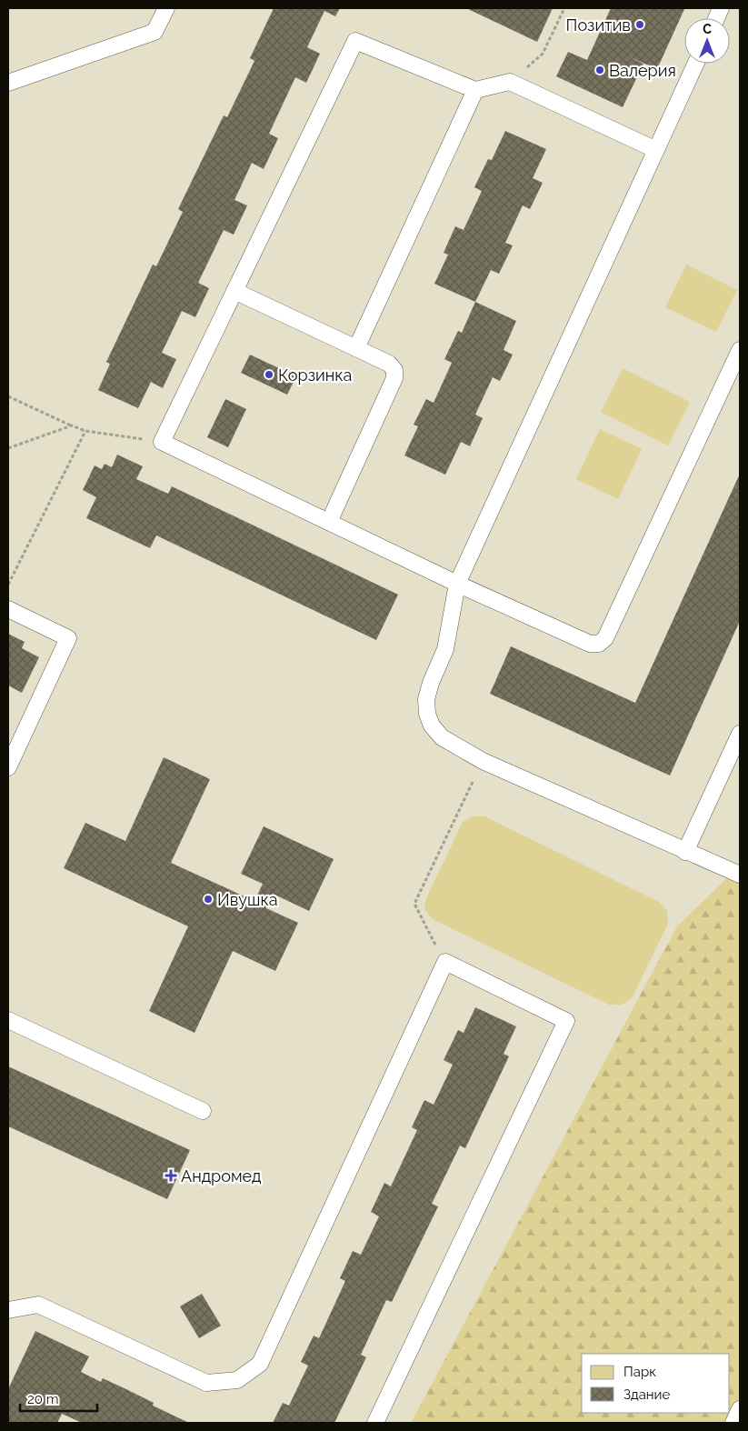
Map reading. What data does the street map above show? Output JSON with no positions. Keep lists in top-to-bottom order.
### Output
{
  "places": {
    "other": [
      "Позитив",
      "Валерия",
      "Корзинка",
      "Ивушка"
    ],
    "health": ["Андромед"]
  },
  "legend": ["Парк", "Здание"],
  "scale_bar": "20 m",
  "north": "top"
}
